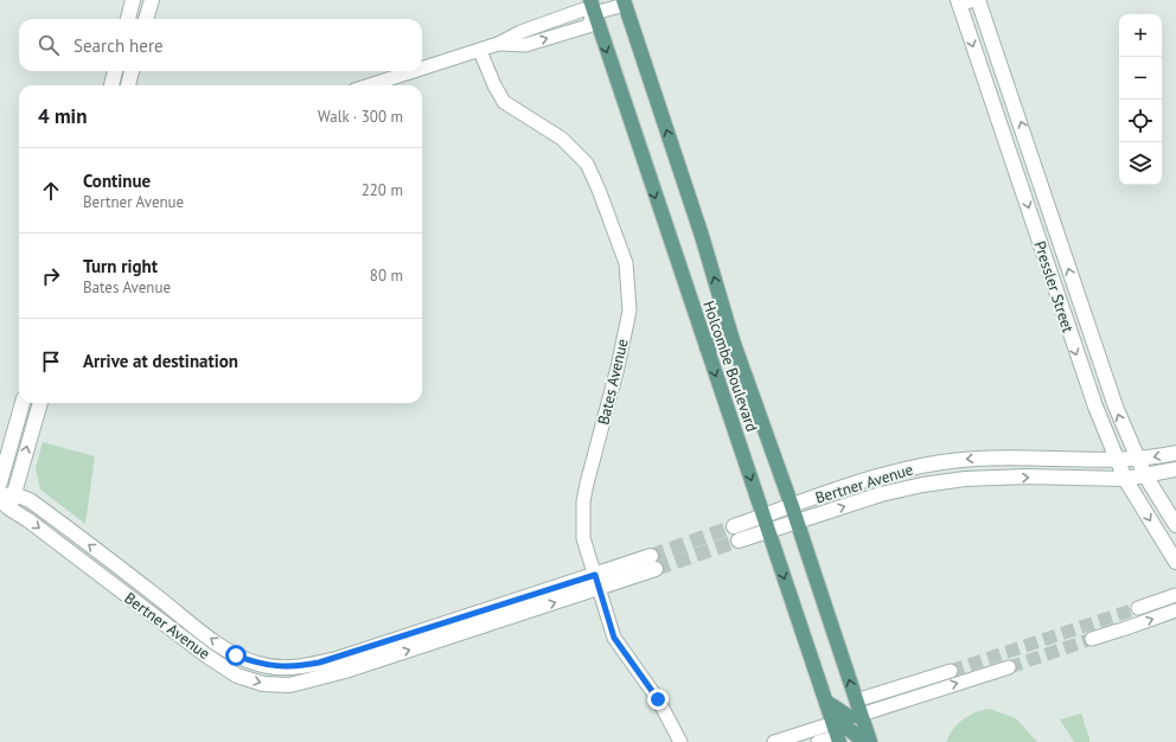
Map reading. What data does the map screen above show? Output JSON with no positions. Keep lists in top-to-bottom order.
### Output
{
  "streets": {
    "main road": ["Holcombe Boulevard"],
    "street": ["Pressler Street", "Bates Avenue", "Bertner Avenue"]
  },
  "crossings": [
    ["Pressler Street", "Bertner Avenue"],
    ["Holcombe Boulevard", "Bertner Avenue"],
    ["Bates Avenue", "Bertner Avenue"]
  ],
  "page": {
    "map_buttons": ["+", "−"],
    "search": "Search here",
    "heading": ["4 min", "Walk · 300 m"],
    "list": [
      ["Continue", "Bertner Avenue", "220 m"],
      ["Turn right", "Bates Avenue", "80 m"],
      "Arrive at destination"
    ]
  }
}
